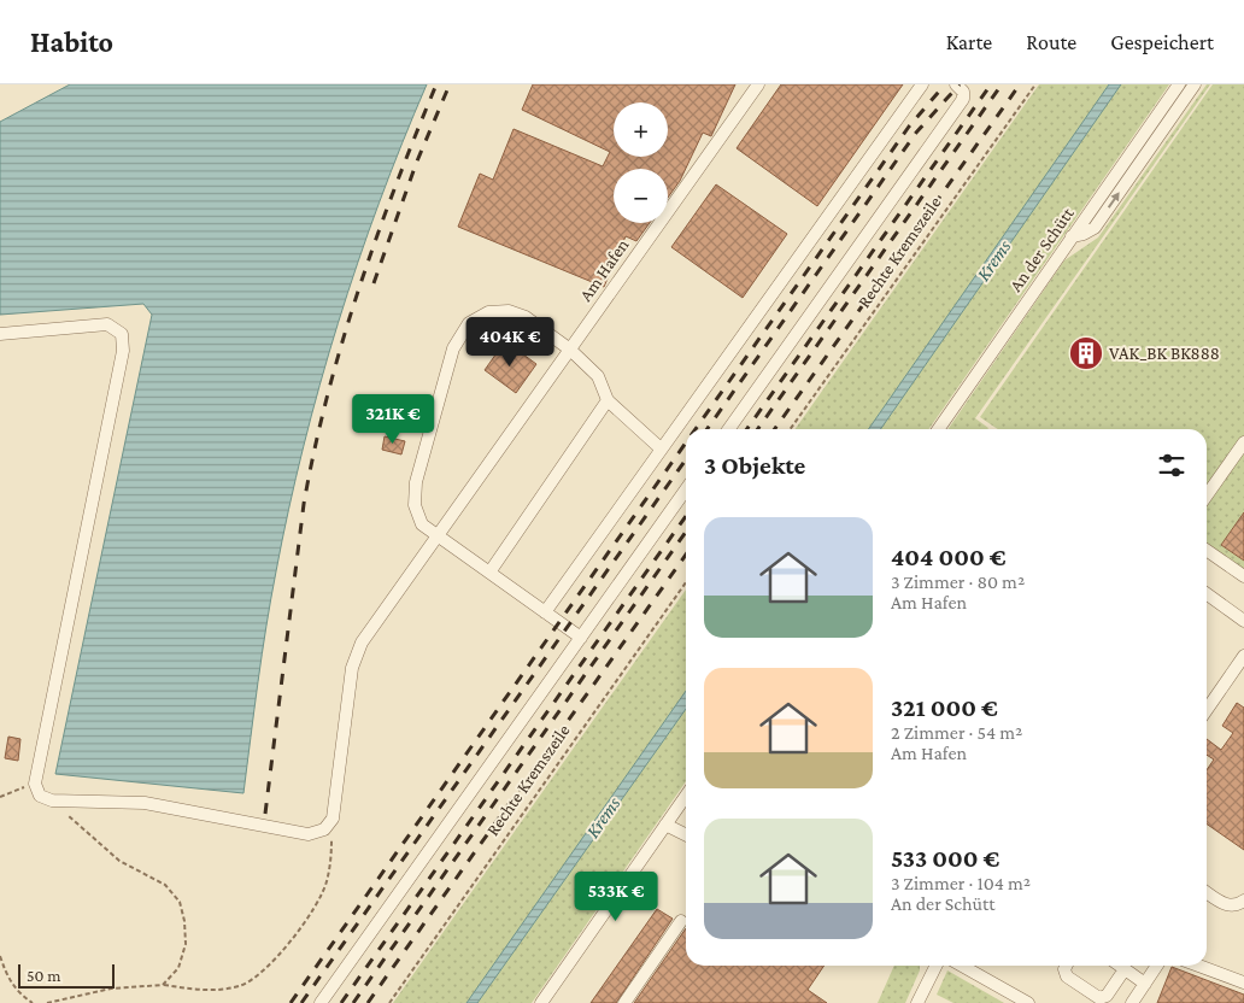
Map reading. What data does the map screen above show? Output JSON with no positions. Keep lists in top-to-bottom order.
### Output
{
  "streets": {
    "street": ["An der Schütt", "Am Hafen"],
    "path": ["Rechte Kremszeile"]
  },
  "water": ["Krems"],
  "places": {
    "building": ["VAK_BK BK888"]
  },
  "scale_bar": "50 m",
  "page": {
    "header": "Habito",
    "nav": ["Karte", "Route", "Gespeichert"],
    "map_buttons": ["+", "−"],
    "price": ["404K €", "321K €", "533K €"],
    "heading": "3 Objekte",
    "list": [
      {
        "name": "404 000 €",
        "note": "3 Zimmer · 80 m² · Am Hafen"
      },
      {
        "name": "321 000 €",
        "note": "2 Zimmer · 54 m² · Am Hafen"
      },
      {
        "name": "533 000 €",
        "note": "3 Zimmer · 104 m² · An der Schütt"
      }
    ],
    "scale": "50 m"
  }
}
